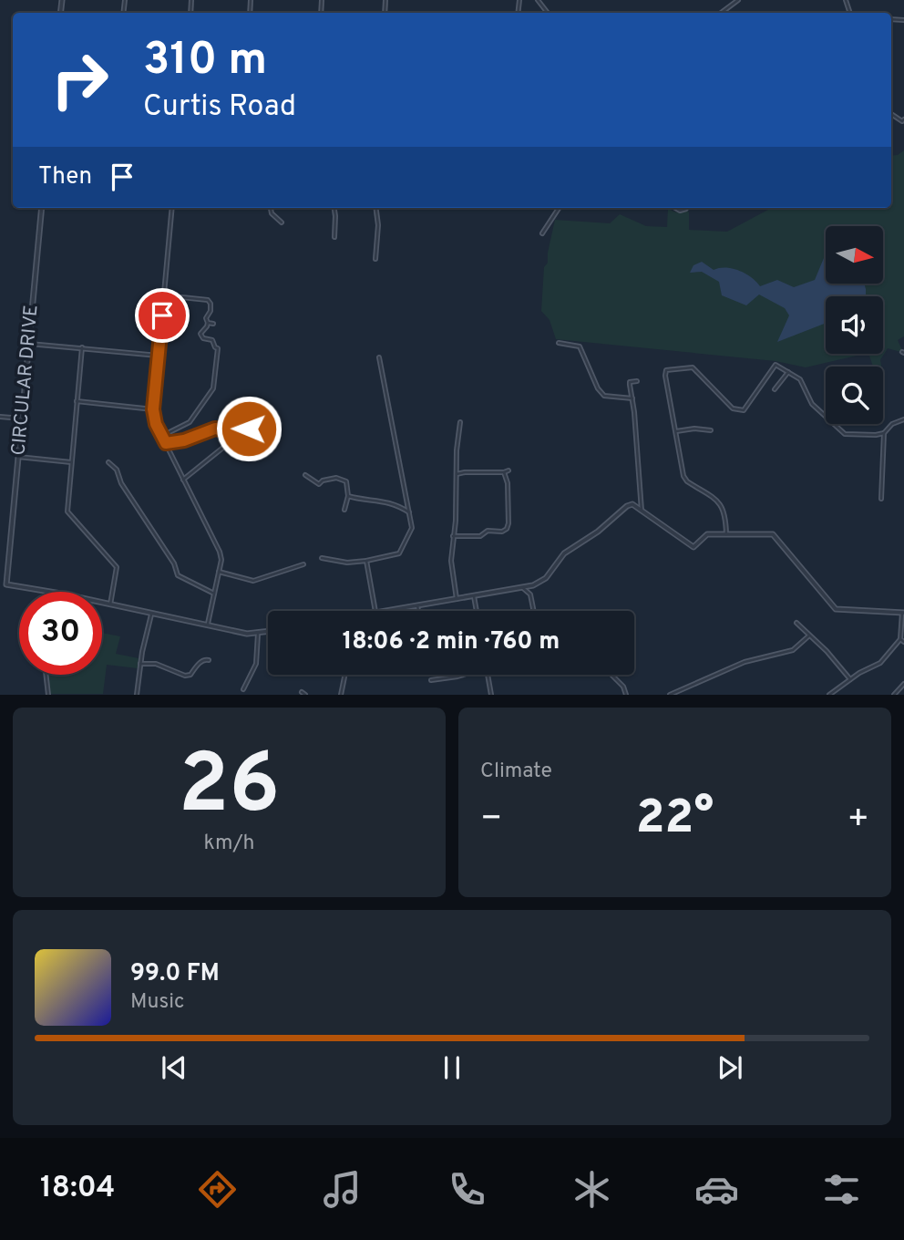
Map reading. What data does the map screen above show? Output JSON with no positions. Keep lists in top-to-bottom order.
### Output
{
  "streets": {
    "street": ["CIRCULAR DRIVE"]
  },
  "north": "right",
  "page": {
    "turn": ["310 m", "Curtis Road"],
    "then": "Then",
    "limit": "30",
    "trip": "18:06 · 2 min · 760 m",
    "tile": [
      ["26", "km/h"],
      "Climate"
    ],
    "heat": ["−", "22°", "+"],
    "song": ["99.0 FM", "Music"],
    "tabs": "18:04"
  }
}
